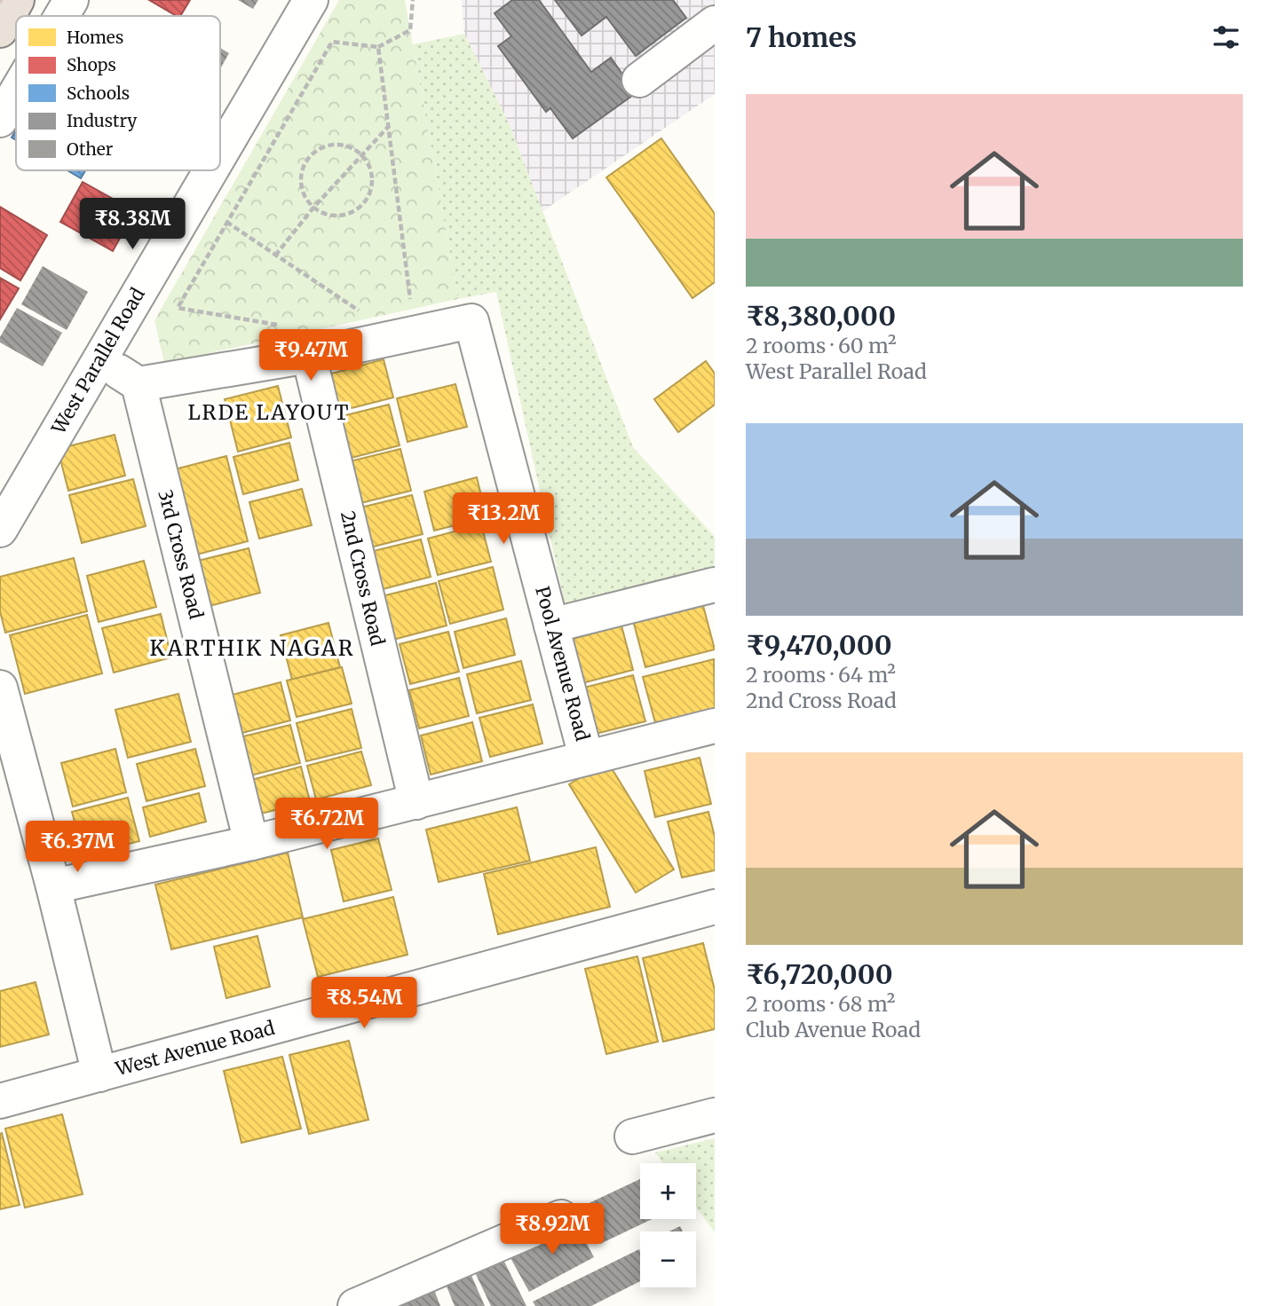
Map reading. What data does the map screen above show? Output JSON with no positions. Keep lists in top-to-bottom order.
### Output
{
  "streets": {
    "street": [
      "West Parallel Road",
      "3rd Cross Road",
      "2nd Cross Road",
      "Pool Avenue Road",
      "West Avenue Road"
    ]
  },
  "crossings": [
    ["3rd Cross Road", "Pool Avenue Road"],
    ["2nd Cross Road", "Pool Avenue Road"]
  ],
  "districts": ["LRDE LAYOUT", "KARTHIK NAGAR"],
  "legend": [
    "Homes",
    "Shops",
    "Schools",
    "Industry",
    "Other"
  ],
  "page": {
    "heading": "7 homes",
    "list": [
      {
        "name": "₹8,380,000",
        "note": "2 rooms · 60 m² · West Parallel Road"
      },
      {
        "name": "₹9,470,000",
        "note": "2 rooms · 64 m² · 2nd Cross Road"
      },
      {
        "name": "₹6,720,000",
        "note": "2 rooms · 68 m² · Club Avenue Road"
      }
    ],
    "price": [
      "₹8.38M",
      "₹9.47M",
      "₹13.2M",
      "₹6.72M",
      "₹6.37M",
      "₹8.54M",
      "₹8.92M"
    ],
    "map_buttons": ["+", "−"]
  }
}
